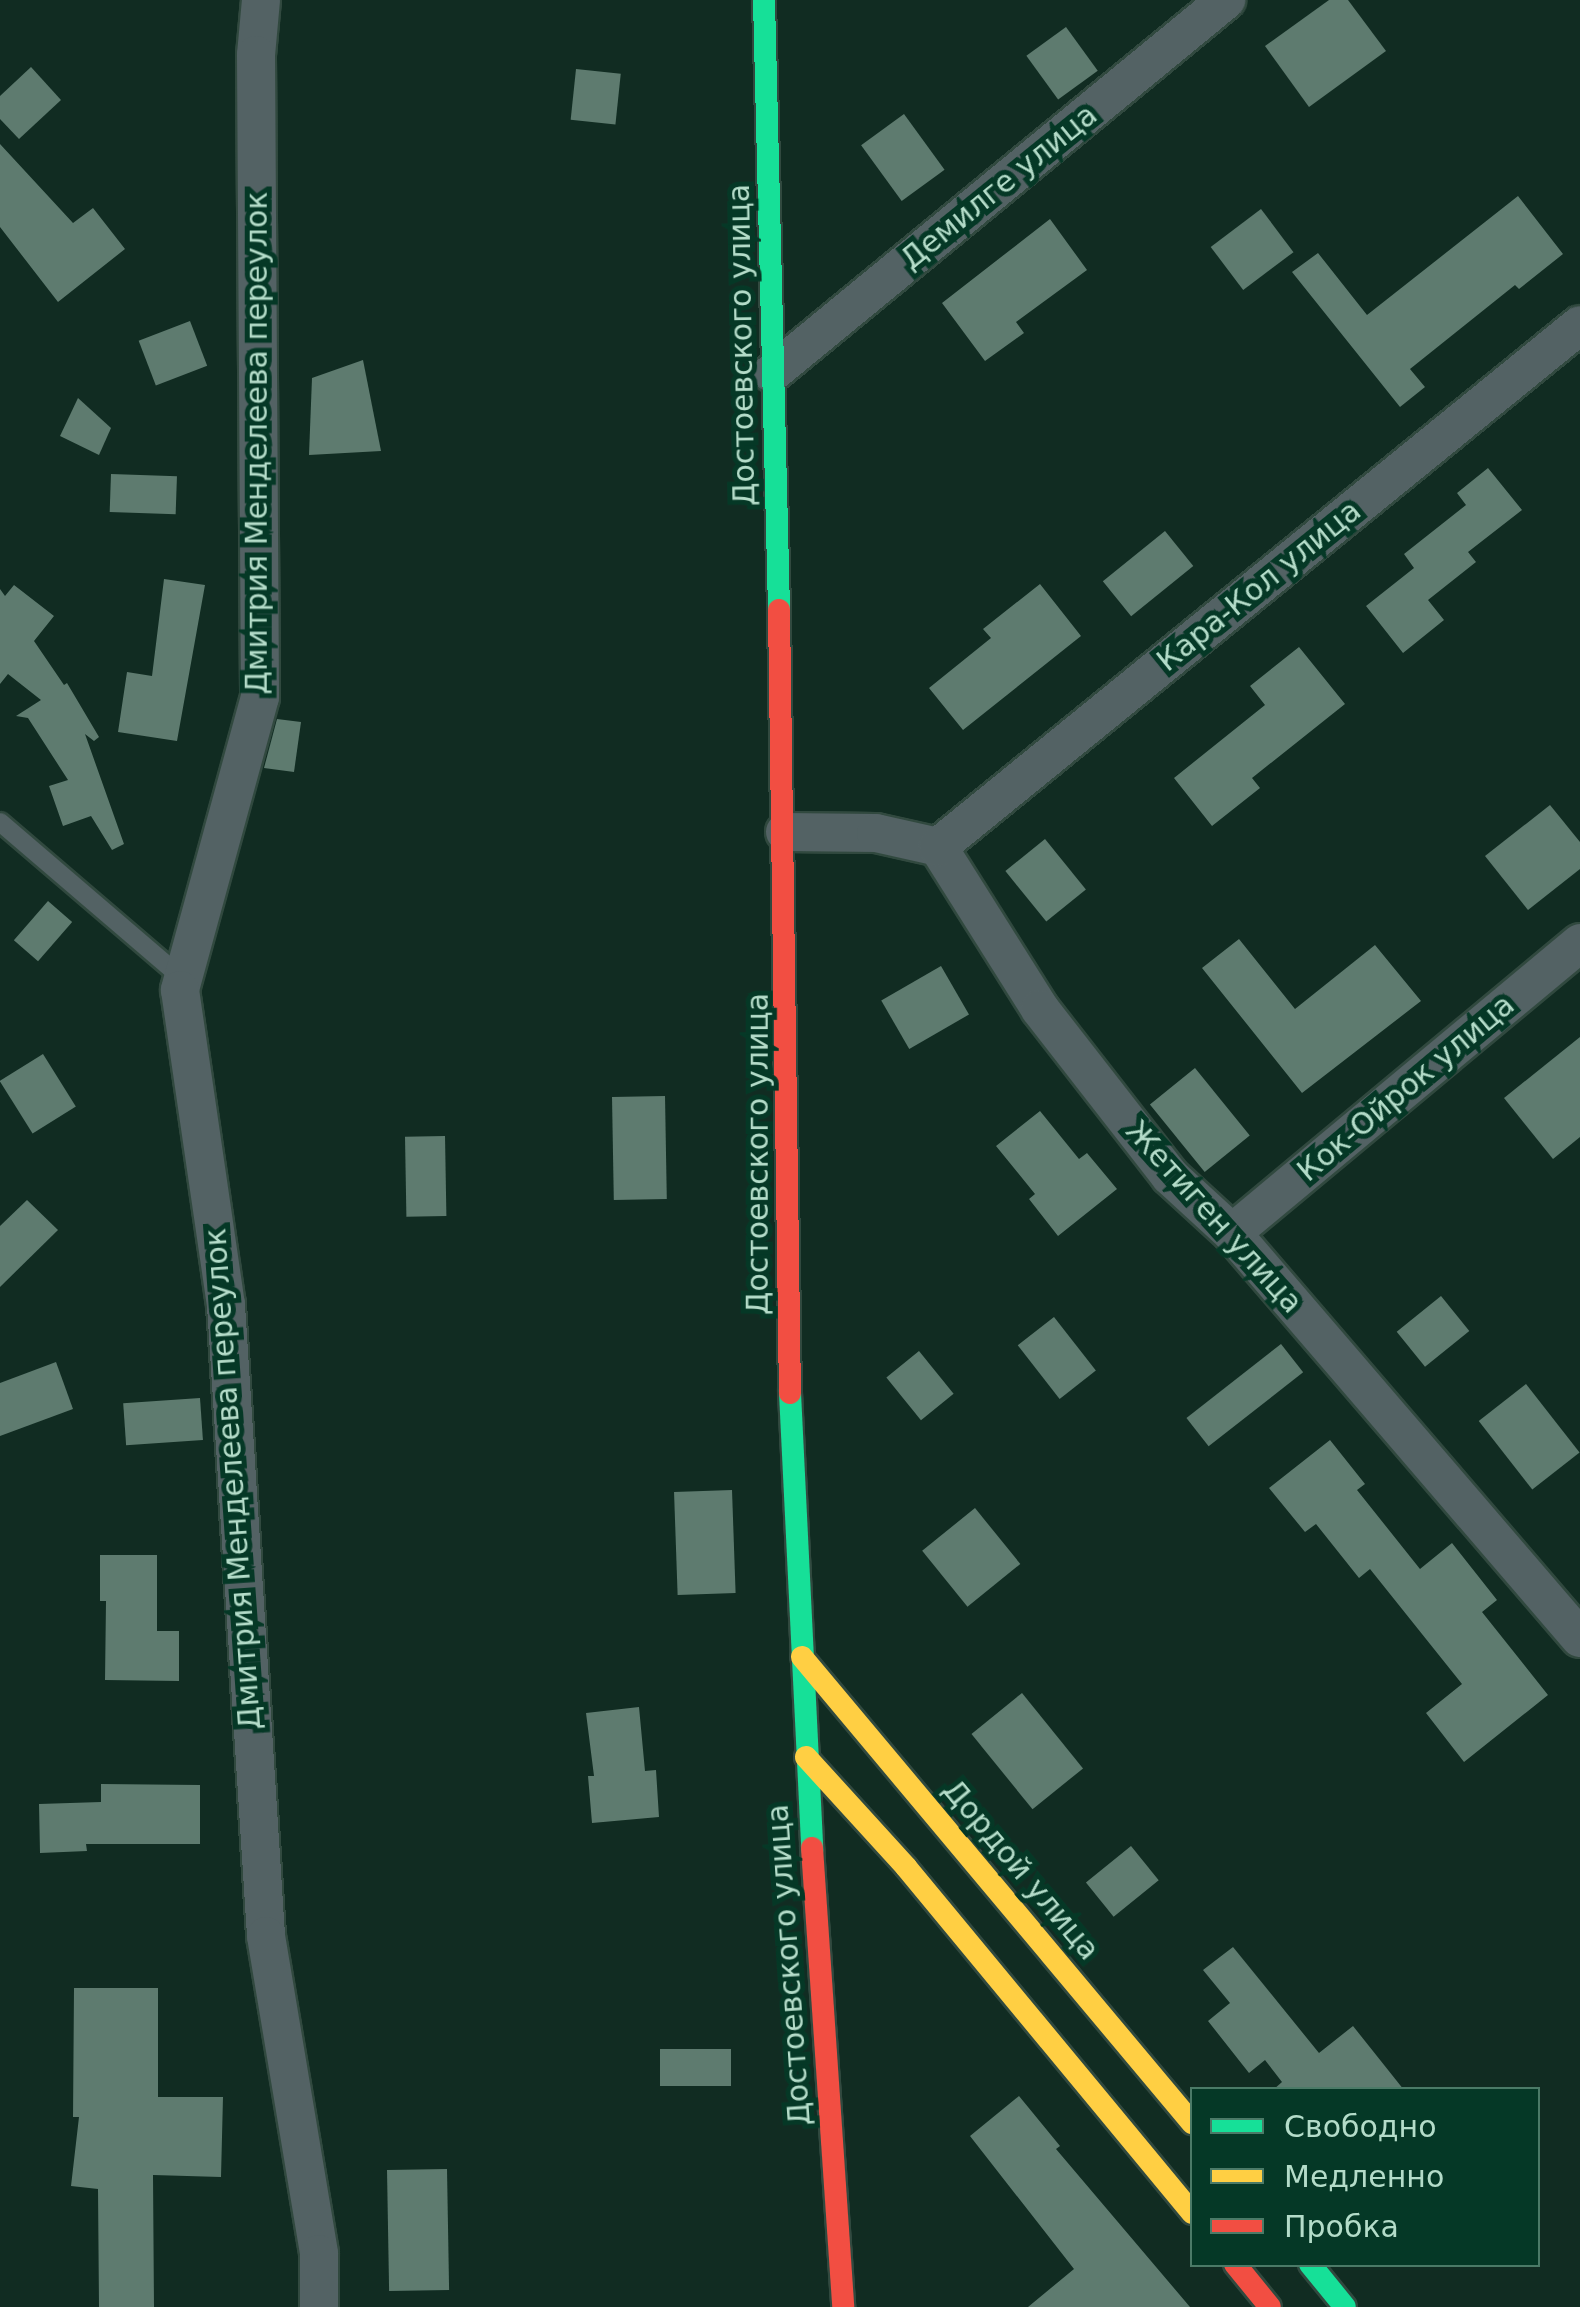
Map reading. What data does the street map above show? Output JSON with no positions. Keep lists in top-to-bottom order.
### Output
{
  "streets": {
    "street": [
      "Демилге улица",
      "Достоевского улица",
      "Дмитрия Менделеева переулок",
      "Кара-Кол улица",
      "Кок-Ойрок улица",
      "Жетиген улица",
      "Дордой улица"
    ]
  },
  "crossings": [
    ["Демилге улица", "Достоевского улица"],
    ["Достоевского улица", "Дордой улица"],
    ["Кара-Кол улица", "Жетиген улица"],
    ["Кок-Ойрок улица", "Жетиген улица"]
  ],
  "legend": ["Свободно", "Медленно", "Пробка"]
}
